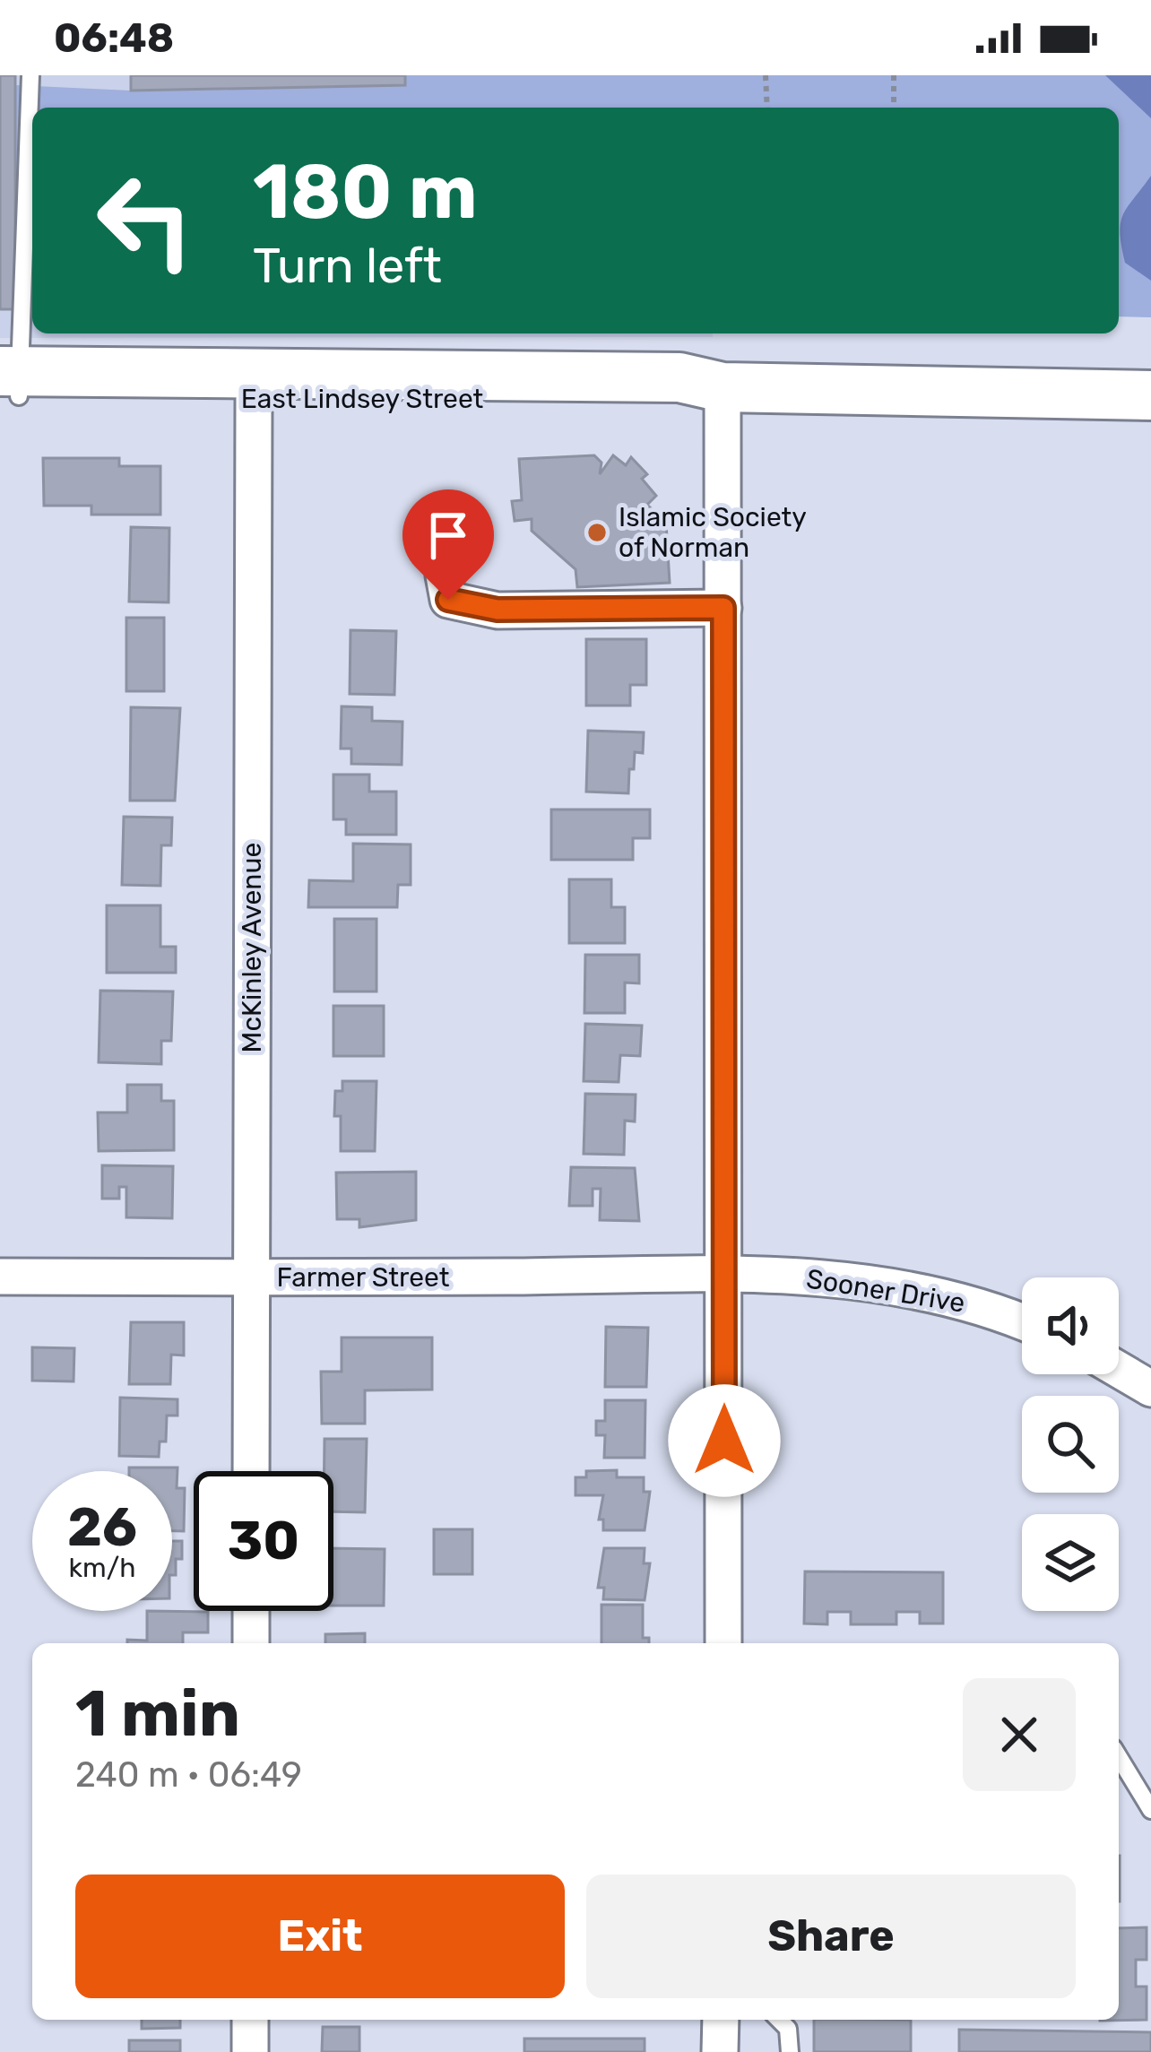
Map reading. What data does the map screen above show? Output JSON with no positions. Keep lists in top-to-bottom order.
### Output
{
  "streets": {
    "street": [
      "East Lindsey Street",
      "McKinley Avenue",
      "Farmer Street",
      "Sooner Drive"
    ]
  },
  "crossings": [
    ["East Lindsey Street", "McKinley Avenue"],
    ["McKinley Avenue", "Farmer Street"],
    ["Farmer Street", "Sooner Drive"]
  ],
  "places": ["Islamic Society of Norman"],
  "page": {
    "status": "06:48",
    "turn": ["180 m", "Turn left"],
    "speed": "26 km/h",
    "limit": "30",
    "heading": ["1 min", "240 m · 06:49"],
    "buttons": ["Exit", "Share"]
  }
}
